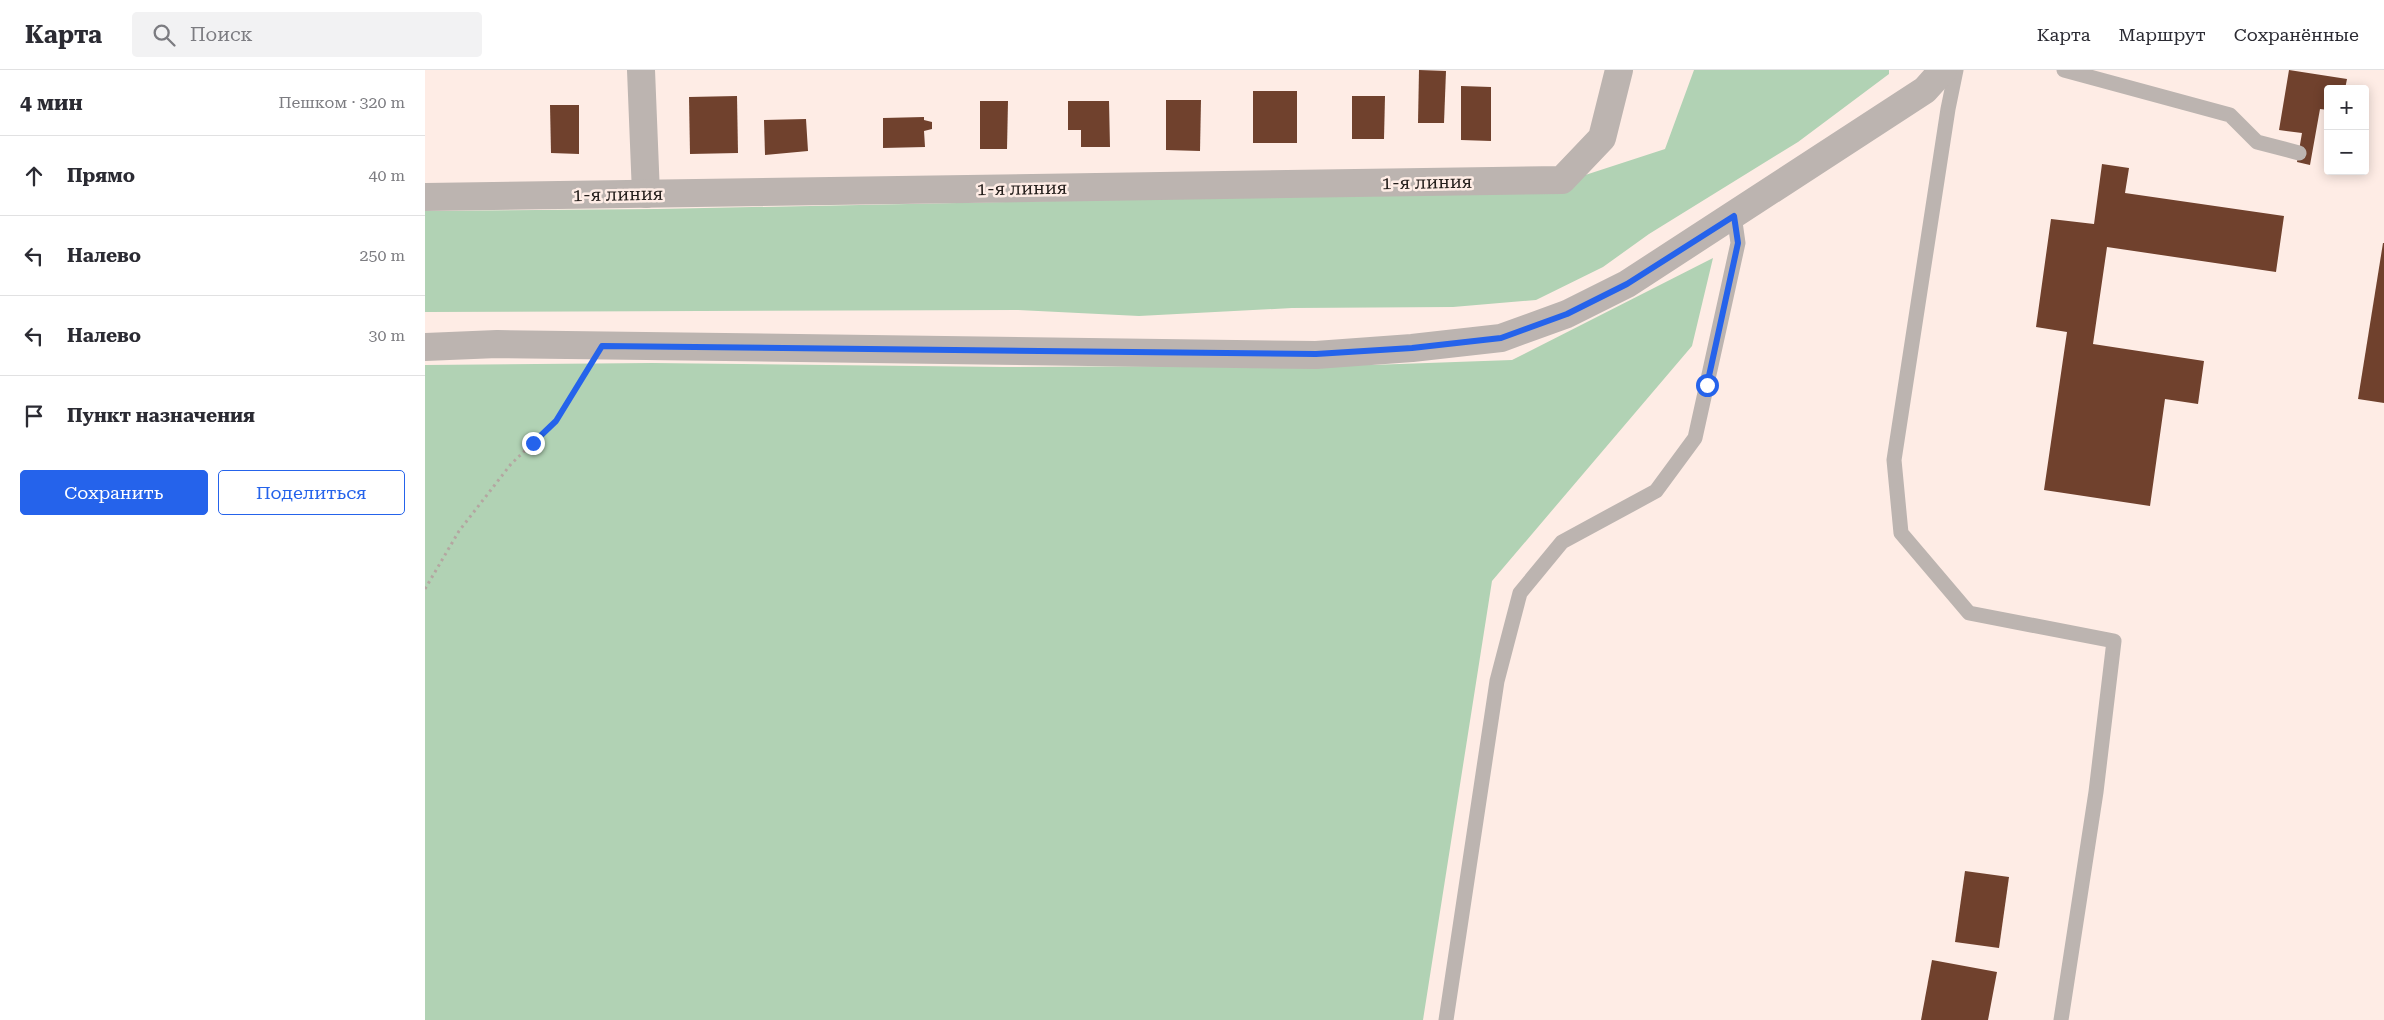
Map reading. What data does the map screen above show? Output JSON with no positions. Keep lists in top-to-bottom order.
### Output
{
  "streets": {
    "street": ["1-я линия"]
  },
  "page": {
    "header": "Карта",
    "search": "Поиск",
    "nav": ["Карта", "Маршрут", "Сохранённые"],
    "heading": ["4 мин", "Пешком · 320 m"],
    "map_buttons": ["+", "−"],
    "list": [
      ["Прямо", "40 m"],
      ["Налево", "250 m"],
      ["Налево", "30 m"],
      "Пункт назначения"
    ],
    "buttons": ["Сохранить", "Поделиться"]
  }
}
